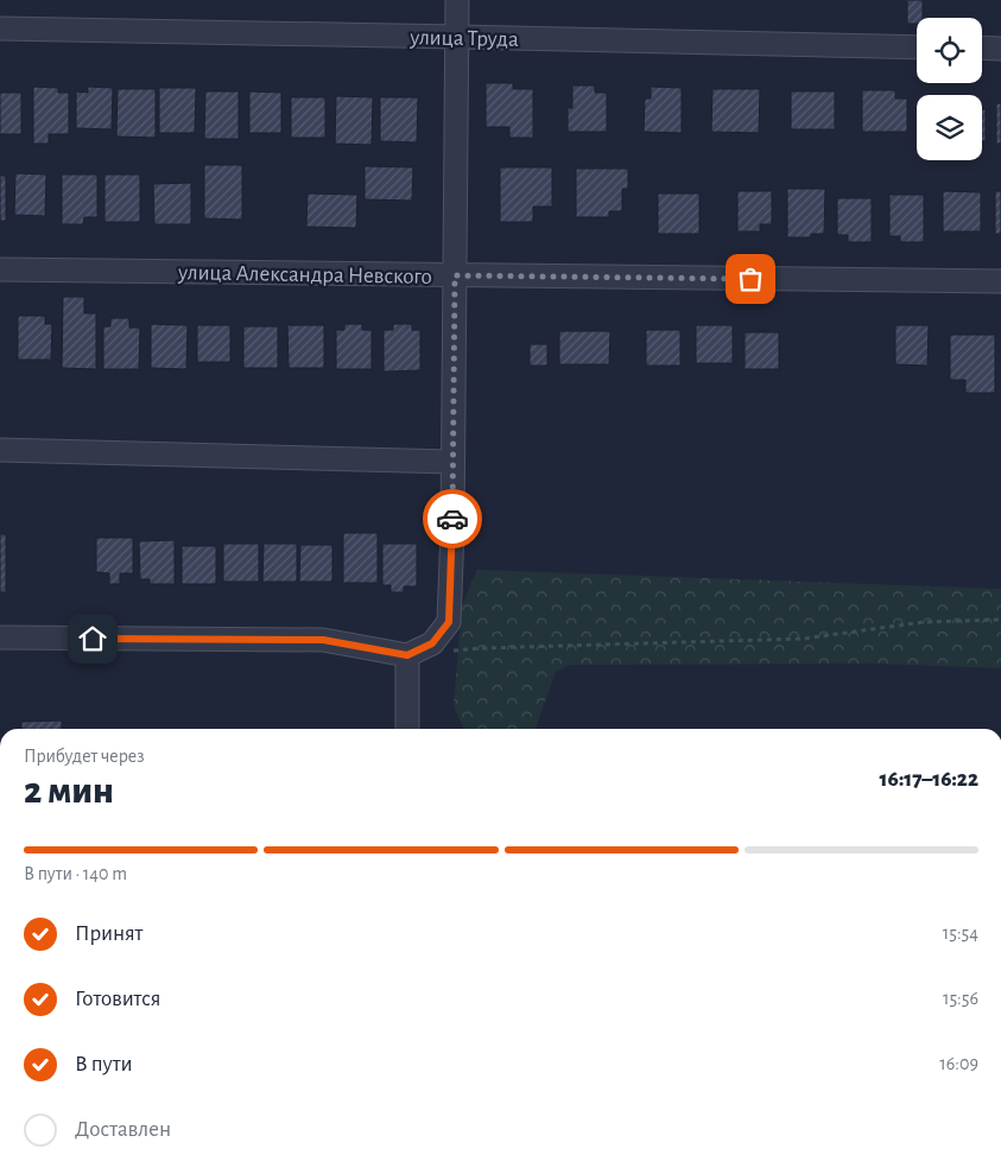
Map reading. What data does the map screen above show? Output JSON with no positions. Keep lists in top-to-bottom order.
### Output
{
  "streets": {
    "street": ["улица Труда", "улица Александра Невского"]
  },
  "page": {
    "heading": ["2 мин", "Прибудет через", "16:17–16:22"],
    "bar": "В пути · 140 m",
    "list": [
      ["Принят", "15:54"],
      ["Готовится", "15:56"],
      ["В пути", "16:09"],
      "Доставлен"
    ]
  }
}
